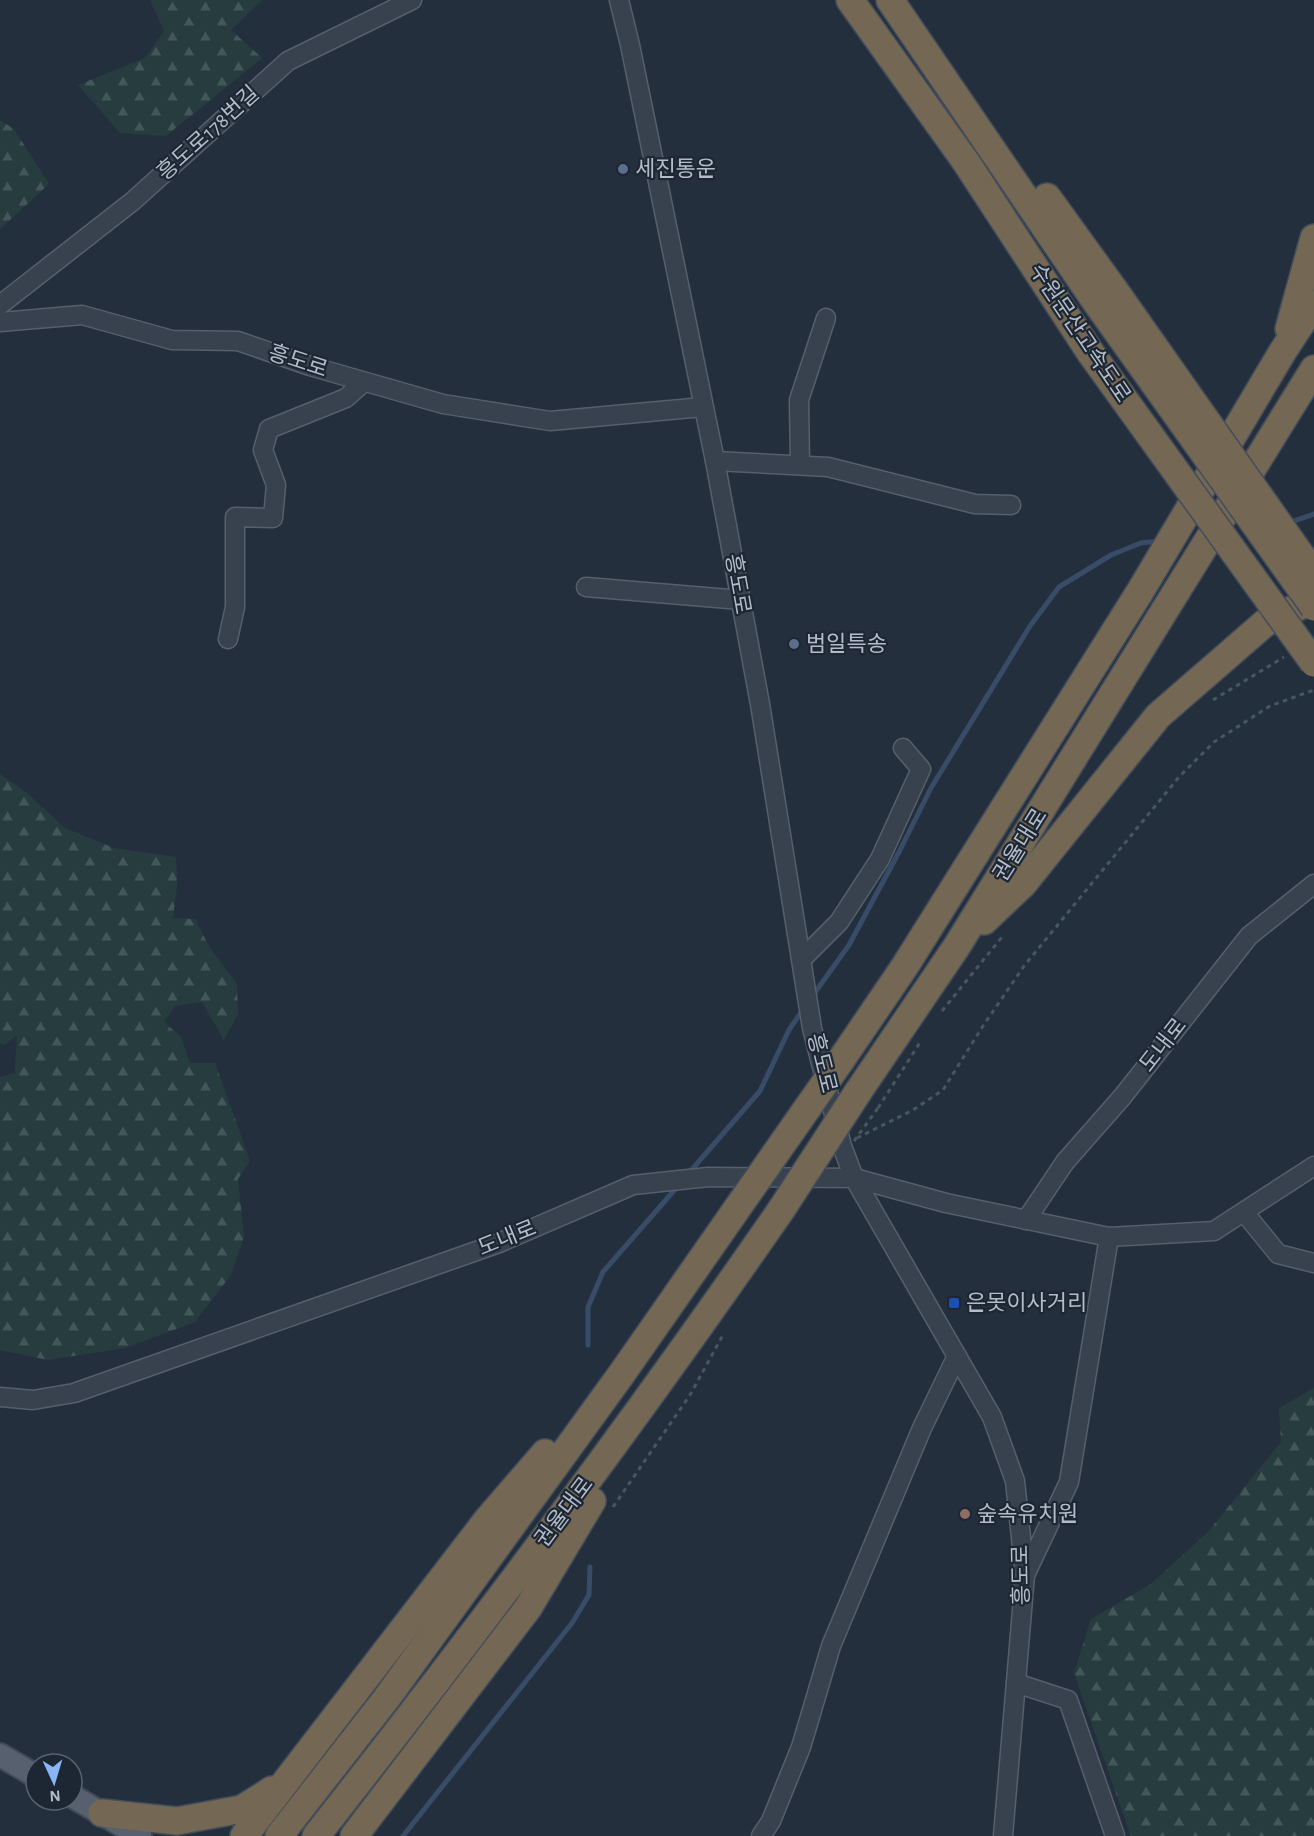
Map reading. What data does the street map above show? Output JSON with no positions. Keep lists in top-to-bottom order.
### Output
{
  "streets": {
    "highway": ["수원문산고속도로", "권율대로"],
    "street": ["흥도로178번길", "흥도로", "도내로"]
  },
  "crossings": [
    ["흥도로", "도내로"]
  ],
  "places": {
    "other": ["세진통운", "범일특송", "숲속유치원"],
    "transit": ["은못이사거리"]
  },
  "north": "bottom"
}
